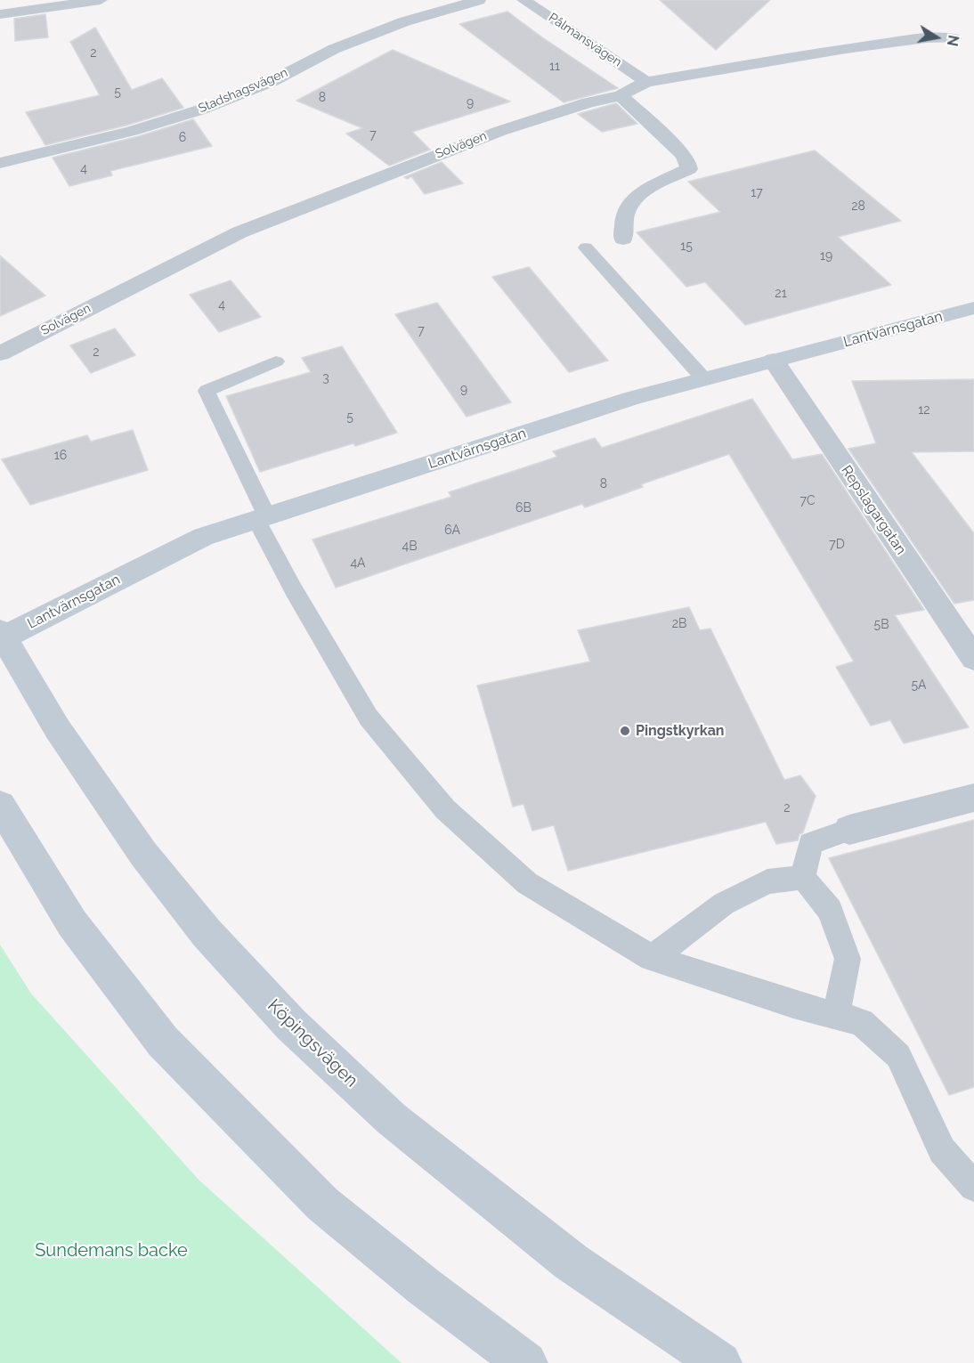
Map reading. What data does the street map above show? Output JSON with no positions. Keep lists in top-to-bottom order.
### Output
{
  "streets": {
    "main road": ["Lantvärnsgatan", "Köpingsvägen"],
    "street": [
      "Pålmansvägen",
      "Stadshagsvägen",
      "Solvägen",
      "Repslagargatan"
    ]
  },
  "crossings": [
    ["Pålmansvägen", "Solvägen"],
    ["Lantvärnsgatan", "Repslagargatan"],
    ["Lantvärnsgatan", "Köpingsvägen"]
  ],
  "parks": ["Sundemans backe"],
  "places": ["Pingstkyrkan"],
  "house_numbers": [
    "2",
    "11",
    "5",
    "8",
    "9",
    "7",
    "6",
    "4",
    "17",
    "28",
    "15",
    "19",
    "21",
    "4",
    "7",
    "2",
    "3",
    "9",
    "12",
    "5",
    "16",
    "8",
    "7C",
    "6B",
    "6A",
    "7D",
    "4B",
    "4A",
    "2B",
    "5B",
    "5A",
    "2"
  ],
  "north": "right"
}
